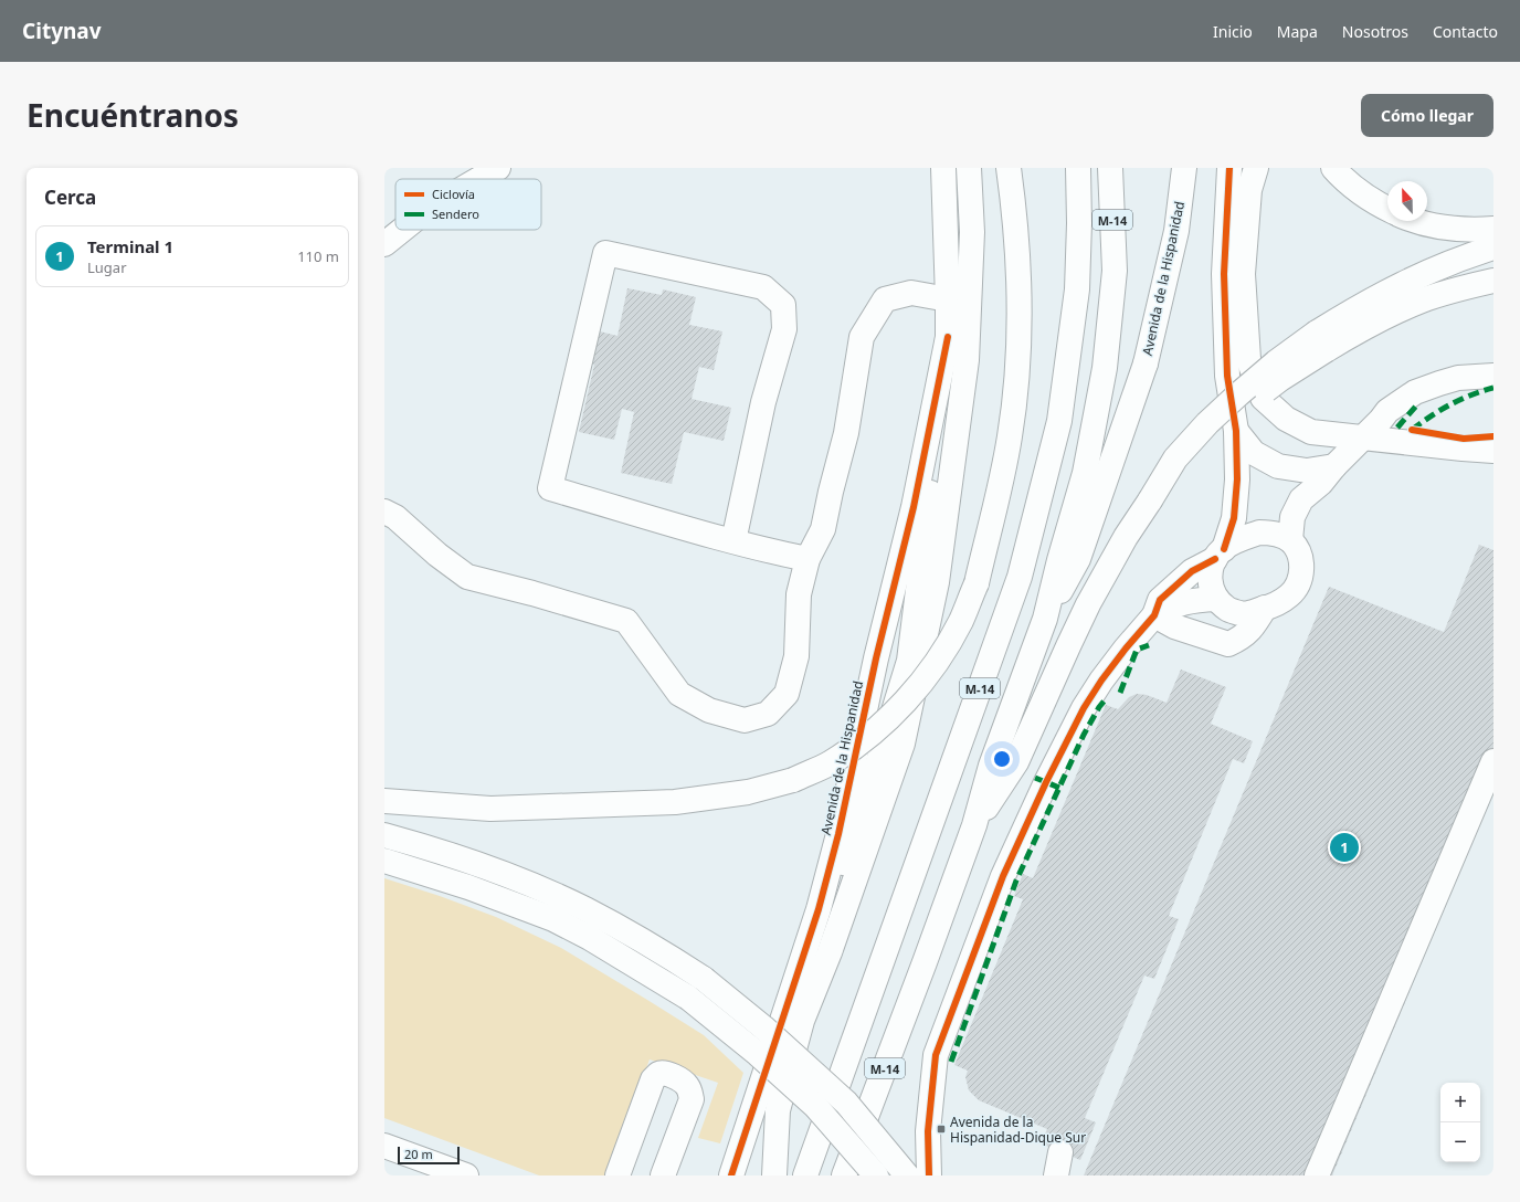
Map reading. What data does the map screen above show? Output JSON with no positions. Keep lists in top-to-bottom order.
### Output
{
  "streets": {
    "main road": ["M-14", "Avenida de la Hispanidad"]
  },
  "crossings": [
    ["M-14", "Avenida de la Hispanidad"]
  ],
  "places": {
    "transit": ["Avenida de la Hispanidad-Dique Sur"]
  },
  "legend": ["Ciclovía", "Sendero"],
  "scale_bar": "20 m",
  "north": "top",
  "page": {
    "header": "Citynav",
    "nav": [
      "Inicio",
      "Mapa",
      "Nosotros",
      "Contacto"
    ],
    "title": "Encuéntranos",
    "buttons": "Cómo llegar",
    "heading": "Cerca",
    "list": [
      {
        "mark": "1",
        "name": "Terminal 1",
        "note": "Lugar",
        "value": "110 m"
      }
    ],
    "pins": "1",
    "map_buttons": ["+", "−"],
    "scale": "20 m"
  }
}
